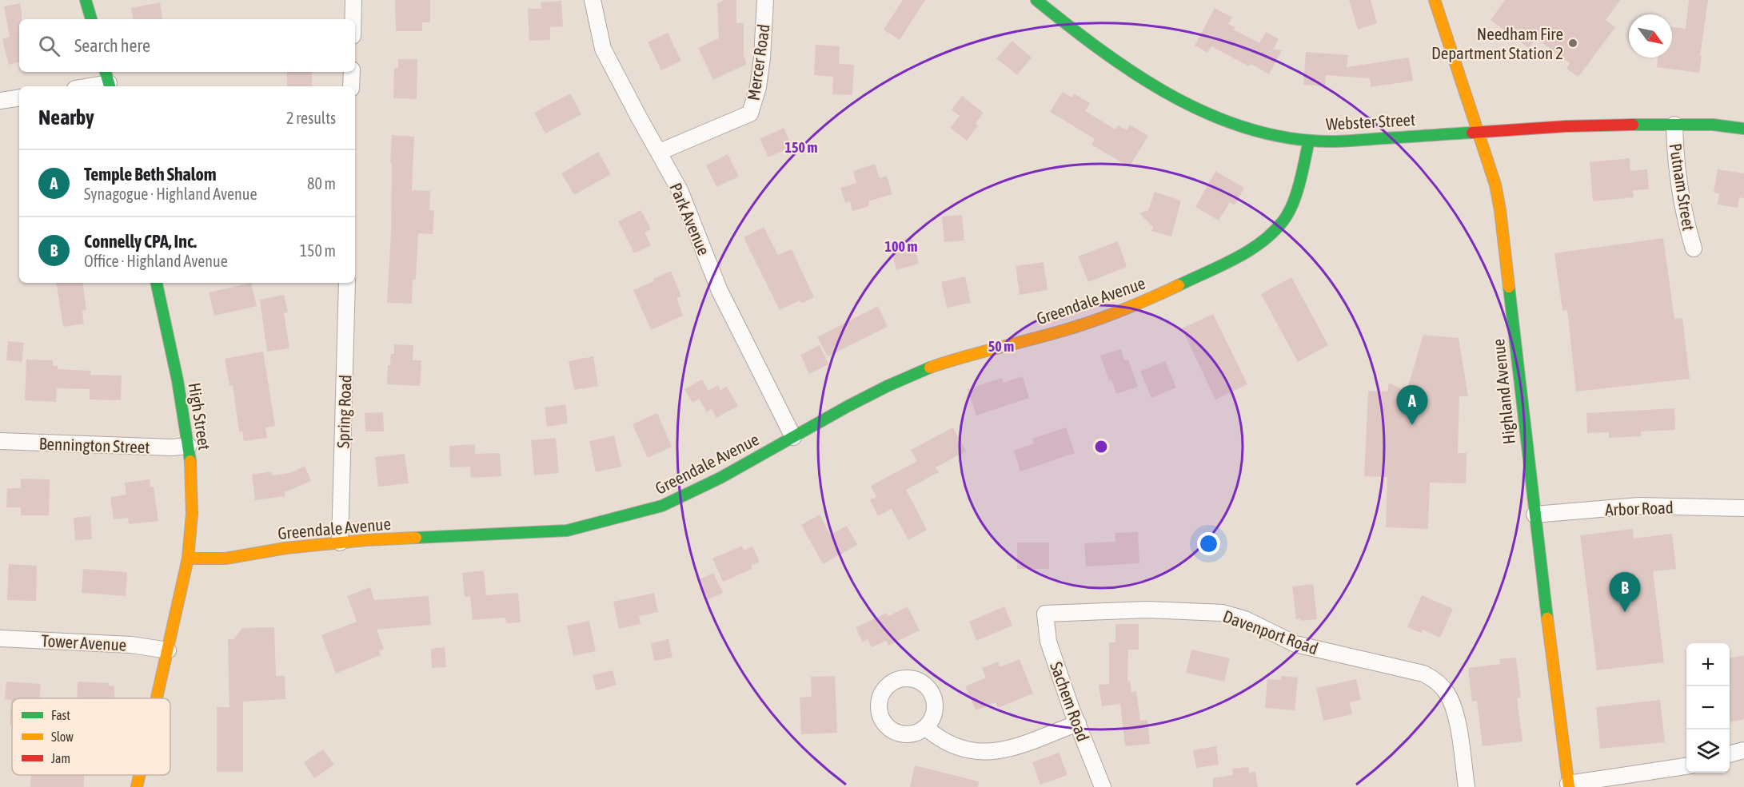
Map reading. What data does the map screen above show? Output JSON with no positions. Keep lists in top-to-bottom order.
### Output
{
  "streets": {
    "street": [
      "Mercer Road",
      "Webster Street",
      "Putnam Street",
      "Park Avenue",
      "Greendale Avenue",
      "Highland Avenue",
      "Spring Road",
      "High Street",
      "Bennington Street",
      "Arbor Road",
      "Davenport Road",
      "Tower Avenue",
      "Sachem Road"
    ]
  },
  "crossings": [
    ["Mercer Road", "Park Avenue"],
    ["Webster Street", "Putnam Street"],
    ["Webster Street", "Greendale Avenue"],
    ["Webster Street", "Highland Avenue"],
    ["Park Avenue", "Greendale Avenue"],
    ["Greendale Avenue", "Spring Road"],
    ["Greendale Avenue", "High Street"],
    ["Highland Avenue", "Arbor Road"],
    ["High Street", "Bennington Street"],
    ["Davenport Road", "Sachem Road"]
  ],
  "places": ["Needham Fire Department Station 2"],
  "legend": ["Fast", "Slow", "Jam"],
  "north": "bottom right",
  "page": {
    "search": "Search here",
    "heading": ["Nearby", "2 results"],
    "list": [
      {
        "mark": "A",
        "name": "Temple Beth Shalom",
        "note": "Synagogue · Highland Avenue",
        "value": "80 m"
      },
      {
        "mark": "B",
        "name": "Connelly CPA, Inc.",
        "note": "Office · Highland Avenue",
        "value": "150 m"
      }
    ],
    "pins": ["A", "B"],
    "map_buttons": ["+", "−"]
  },
  "rings": ["150 m", "100 m", "50 m"]
}
